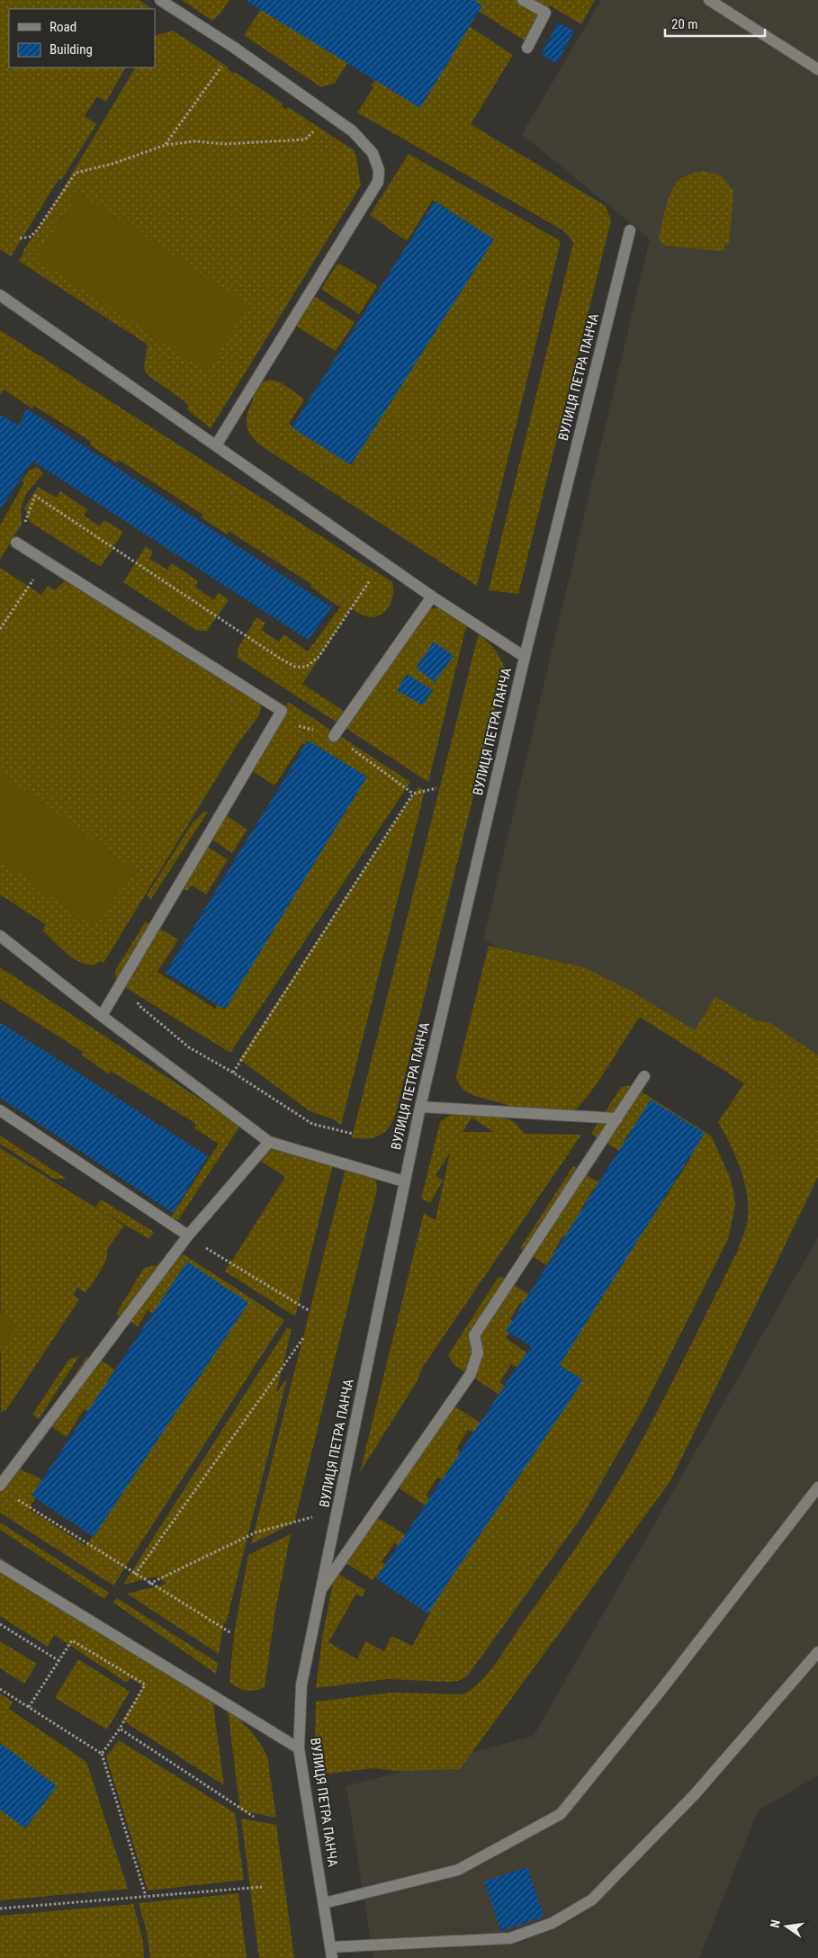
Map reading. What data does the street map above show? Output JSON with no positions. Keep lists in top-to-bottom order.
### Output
{
  "streets": {
    "street": ["ВУЛИЦЯ ПЕТРА ПАНЧА"]
  },
  "legend": ["Road", "Building"],
  "scale_bar": "20 m",
  "north": "left"
}
